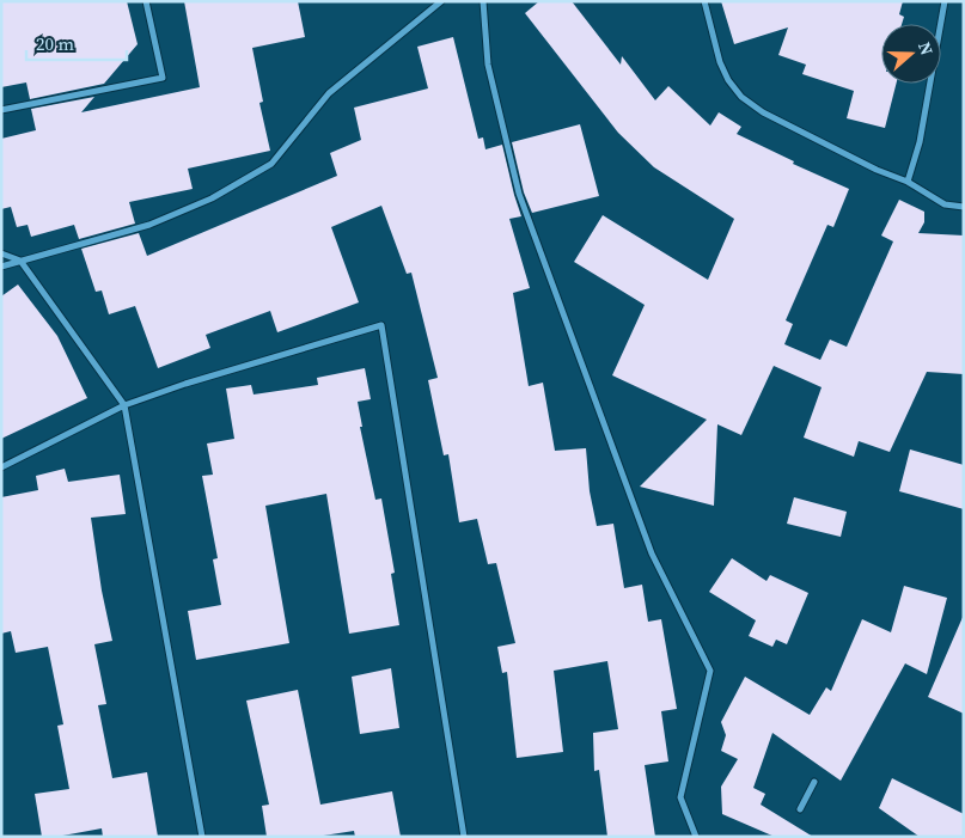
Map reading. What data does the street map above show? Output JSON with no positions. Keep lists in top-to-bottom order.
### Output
{
  "scale_bar": "20 m",
  "north": "right"
}
